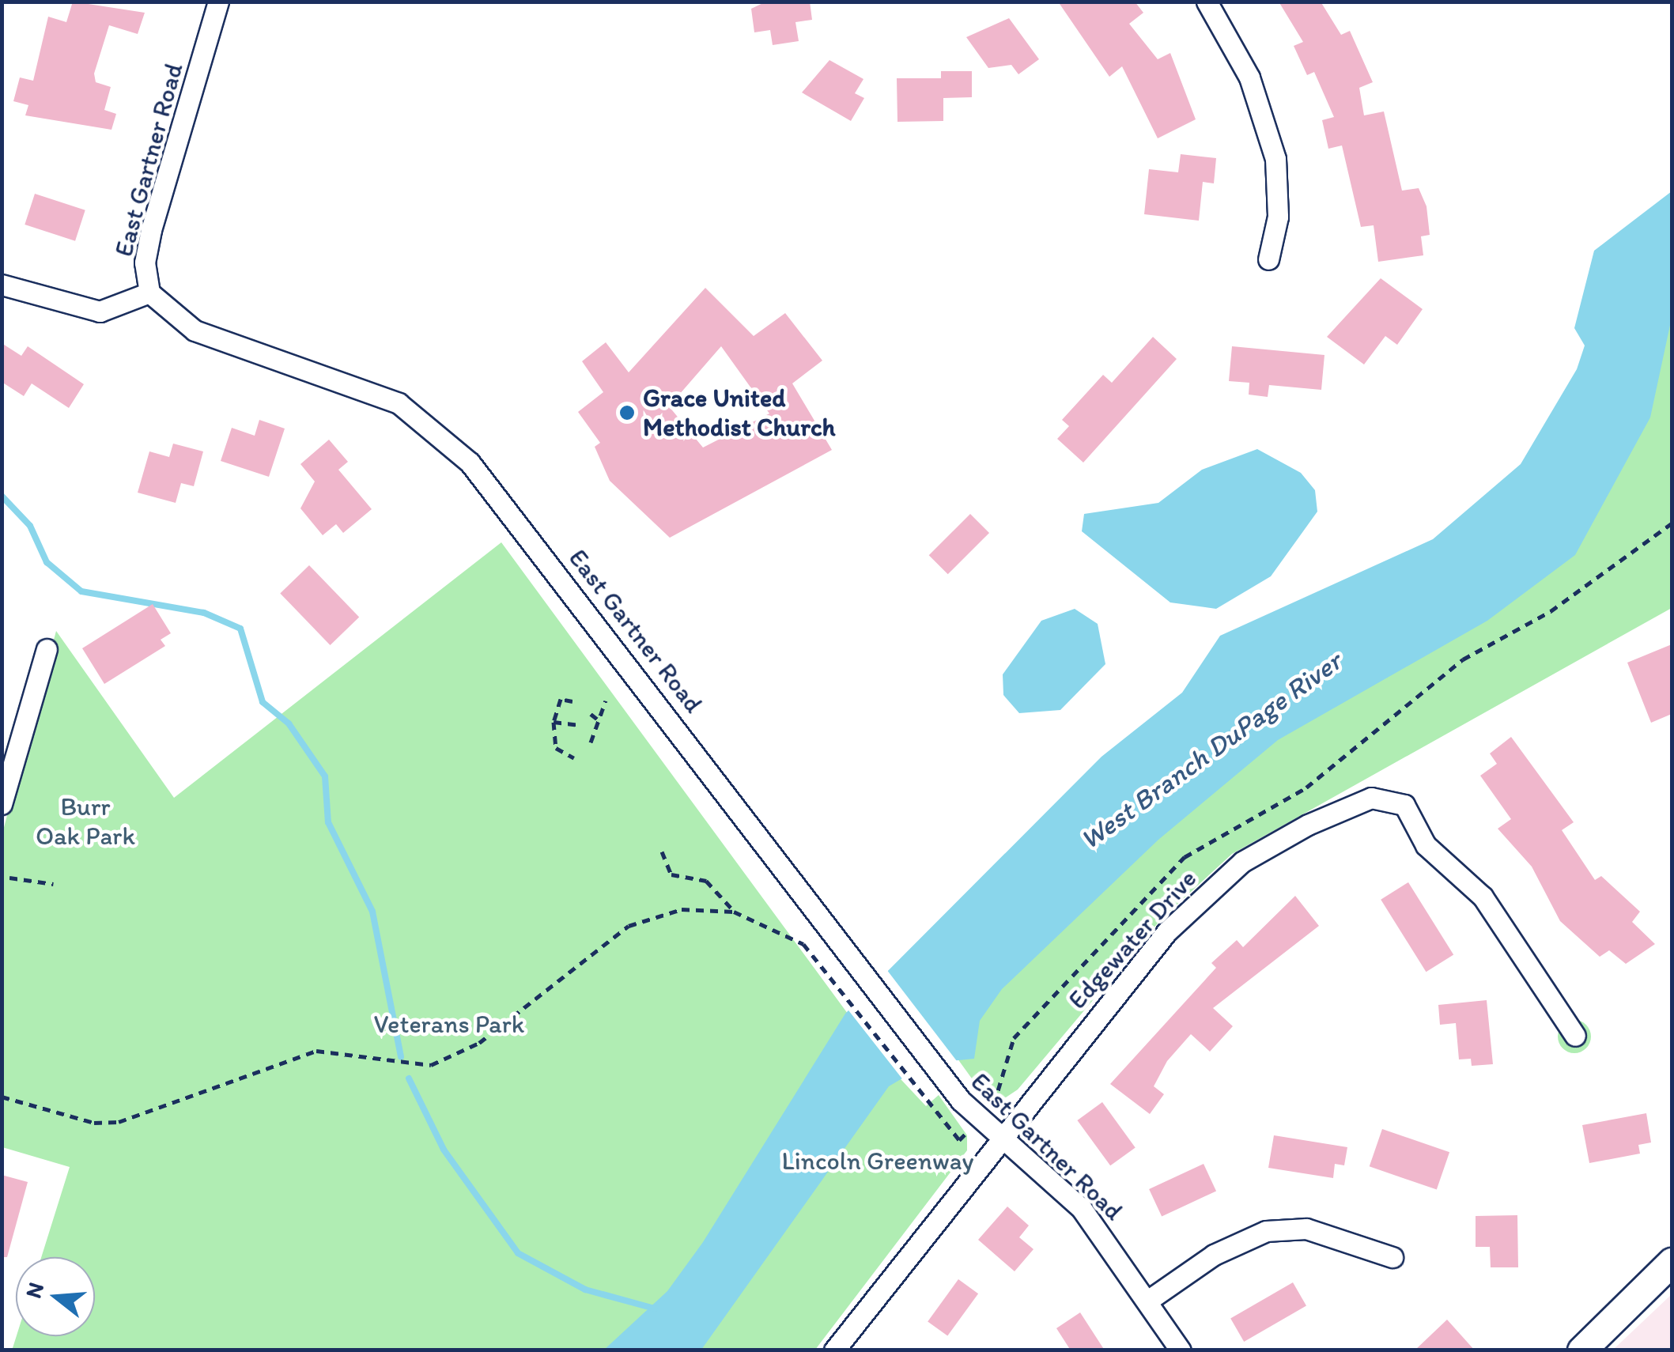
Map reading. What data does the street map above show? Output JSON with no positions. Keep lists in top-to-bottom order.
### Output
{
  "streets": {
    "street": ["East Gartner Road", "Edgewater Drive"]
  },
  "crossings": [
    ["East Gartner Road", "Edgewater Drive"]
  ],
  "water": ["West Branch DuPage River"],
  "parks": ["Burr Oak Park", "Veterans Park", "Lincoln Greenway"],
  "places": ["Grace United Methodist Church"],
  "north": "left"
}
